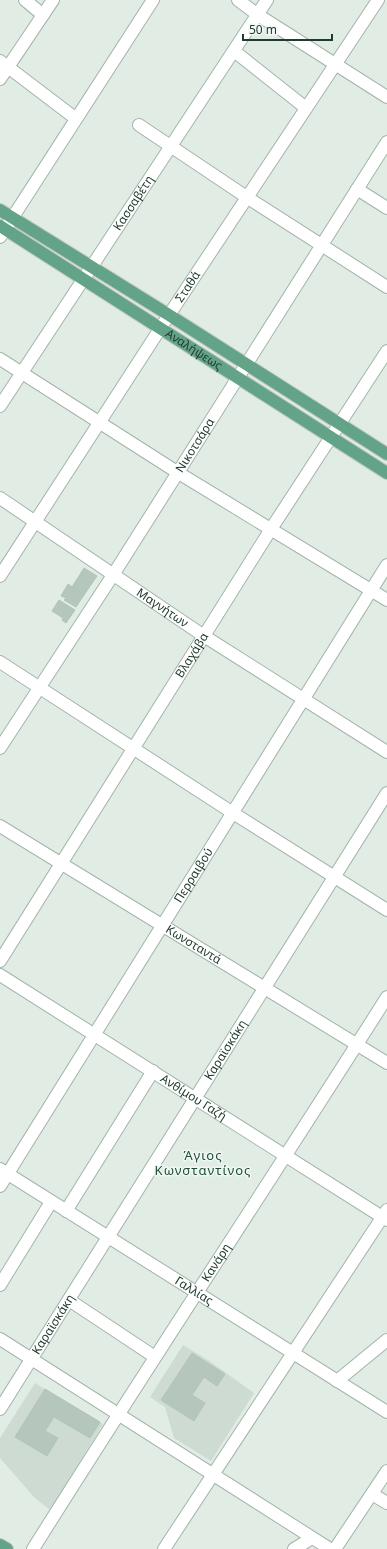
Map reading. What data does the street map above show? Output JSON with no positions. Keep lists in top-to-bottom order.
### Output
{
  "streets": {
    "main road": ["Αναλήψεως"],
    "street": [
      "Κασσαβέτη",
      "Σταθά",
      "Νικοτσάρα",
      "Μαγνήτων",
      "Βλαχάβα",
      "Περραιβού",
      "Κωνσταντά",
      "Καραϊσκάκη",
      "Ανθίμου Γαζή",
      "Κανάρη",
      "Γαλλίας"
    ]
  },
  "crossings": [
    ["Κασσαβέτη", "Αναλήψεως"],
    ["Σταθά", "Αναλήψεως"],
    ["Σταθά", "Μαγνήτων"],
    ["Αναλήψεως", "Νικοτσάρα"],
    ["Αναλήψεως", "Βλαχάβα"],
    ["Νικοτσάρα", "Μαγνήτων"],
    ["Μαγνήτων", "Βλαχάβα"],
    ["Μαγνήτων", "Περραιβού"],
    ["Βλαχάβα", "Κωνσταντά"],
    ["Περραιβού", "Κωνσταντά"],
    ["Περραιβού", "Ανθίμου Γαζή"],
    ["Περραιβού", "Γαλλίας"],
    ["Κωνσταντά", "Καραϊσκάκη"],
    ["Κωνσταντά", "Κανάρη"],
    ["Καραϊσκάκη", "Ανθίμου Γαζή"],
    ["Καραϊσκάκη", "Γαλλίας"],
    ["Ανθίμου Γαζή", "Κανάρη"],
    ["Κανάρη", "Γαλλίας"]
  ],
  "districts": ["Άγιος Κωνσταντίνος"],
  "scale_bar": "50 m"
}
